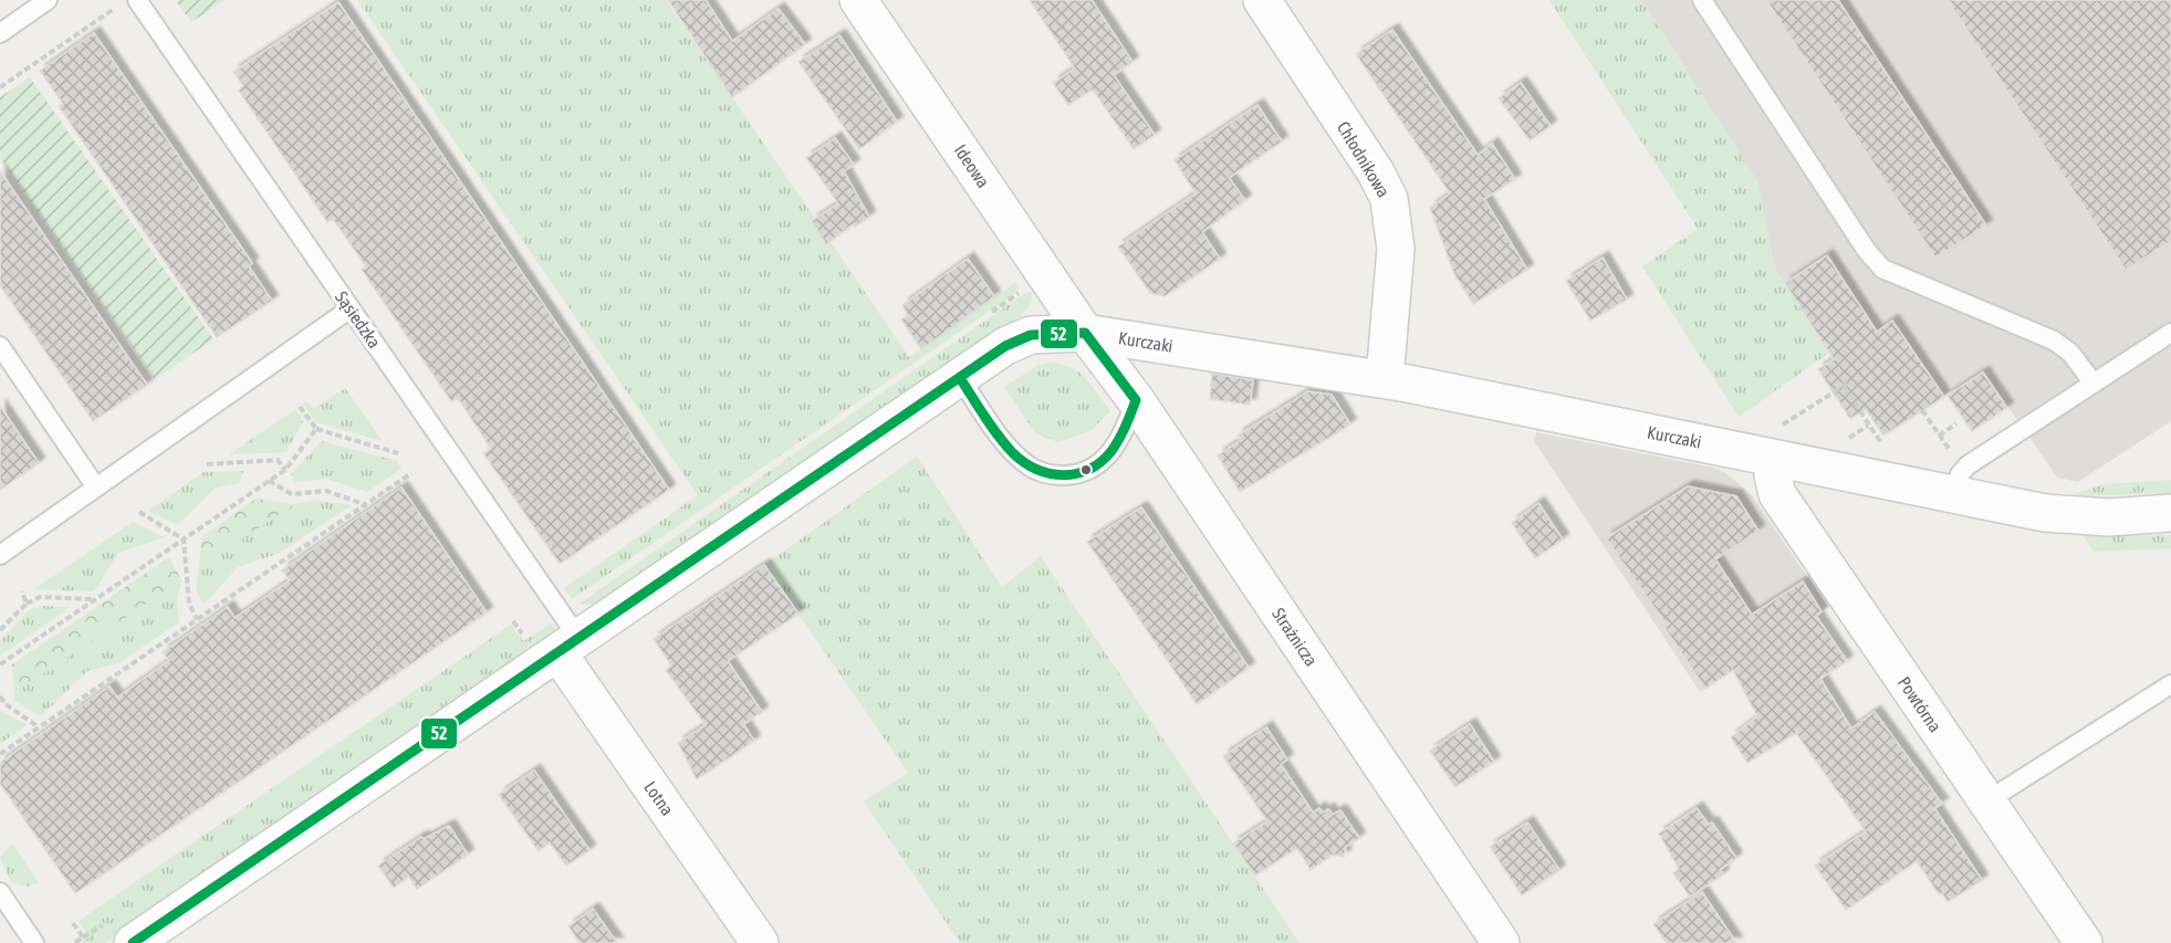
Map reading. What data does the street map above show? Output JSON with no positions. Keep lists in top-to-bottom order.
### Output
{
  "streets": {
    "street": [
      "Chłodnikowa",
      "Ideowa",
      "Kurczaki",
      "Strażnicza",
      "Powtórna",
      "Lotna"
    ],
    "lane": ["Sąsiedzka"]
  },
  "crossings": [
    ["Chłodnikowa", "Kurczaki"],
    ["Ideowa", "Kurczaki"],
    ["Ideowa", "Strażnicza"],
    ["Sąsiedzka", "Kurczaki"],
    ["Sąsiedzka", "Lotna"],
    ["Kurczaki", "Strażnicza"],
    ["Kurczaki", "Powtórna"],
    ["Kurczaki", "Lotna"]
  ],
  "lines": ["transit line 52"]
}
